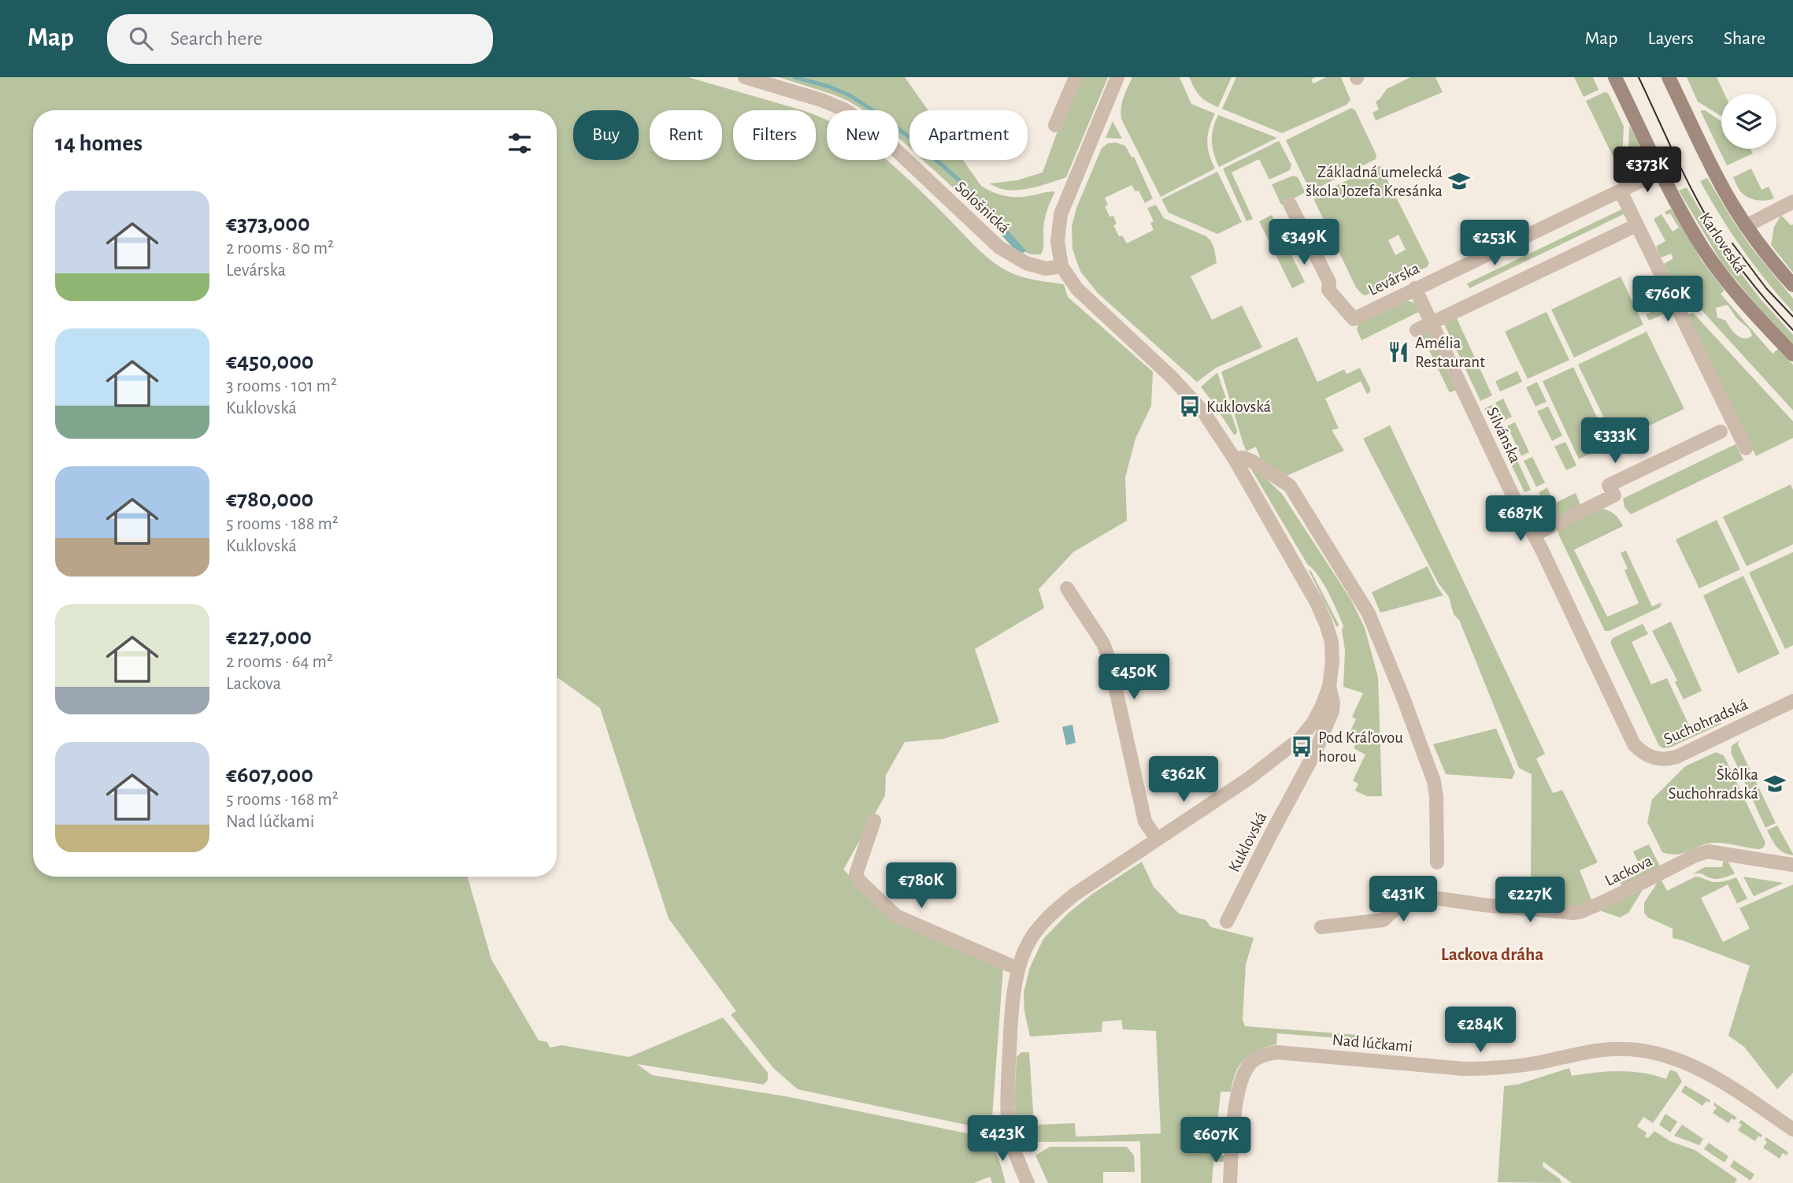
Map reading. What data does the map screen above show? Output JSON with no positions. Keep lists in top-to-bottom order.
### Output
{
  "streets": {
    "main road": ["Karloveská"],
    "street": [
      "Sološnická",
      "Levárska",
      "Silvánska",
      "Suchohradská",
      "Kuklovská",
      "Lackova",
      "Nad lúčkami"
    ]
  },
  "crossings": [
    ["Sološnická", "Kuklovská"],
    ["Karloveská", "Levárska"],
    ["Levárska", "Silvánska"],
    ["Silvánska", "Suchohradská"]
  ],
  "districts": ["Lackova dráha"],
  "places": {
    "school or university": ["Základná umelecká škola Jozefa Kresánka", "Škôlka Suchohradská"],
    "restaurant": ["Amélia Restaurant"],
    "bus stop": ["Kuklovská", "Pod Kráľovou horou"]
  },
  "page": {
    "header": "Map",
    "search": "Search here",
    "nav": ["Map", "Layers", "Share"],
    "chip": [
      "Buy",
      "Rent",
      "Filters",
      "New",
      "Apartment"
    ],
    "heading": "14 homes",
    "price": [
      "€373K",
      "€349K",
      "€253K",
      "€760K",
      "€333K",
      "€687K",
      "€450K",
      "€362K",
      "€780K",
      "€431K",
      "€227K",
      "€284K",
      "€423K",
      "€607K"
    ],
    "list": [
      {
        "name": "€373,000",
        "note": "2 rooms · 80 m² · Levárska"
      },
      {
        "name": "€450,000",
        "note": "3 rooms · 101 m² · Kuklovská"
      },
      {
        "name": "€780,000",
        "note": "5 rooms · 188 m² · Kuklovská"
      },
      {
        "name": "€227,000",
        "note": "2 rooms · 64 m² · Lackova"
      },
      {
        "name": "€607,000",
        "note": "5 rooms · 168 m² · Nad lúčkami"
      }
    ]
  }
}
